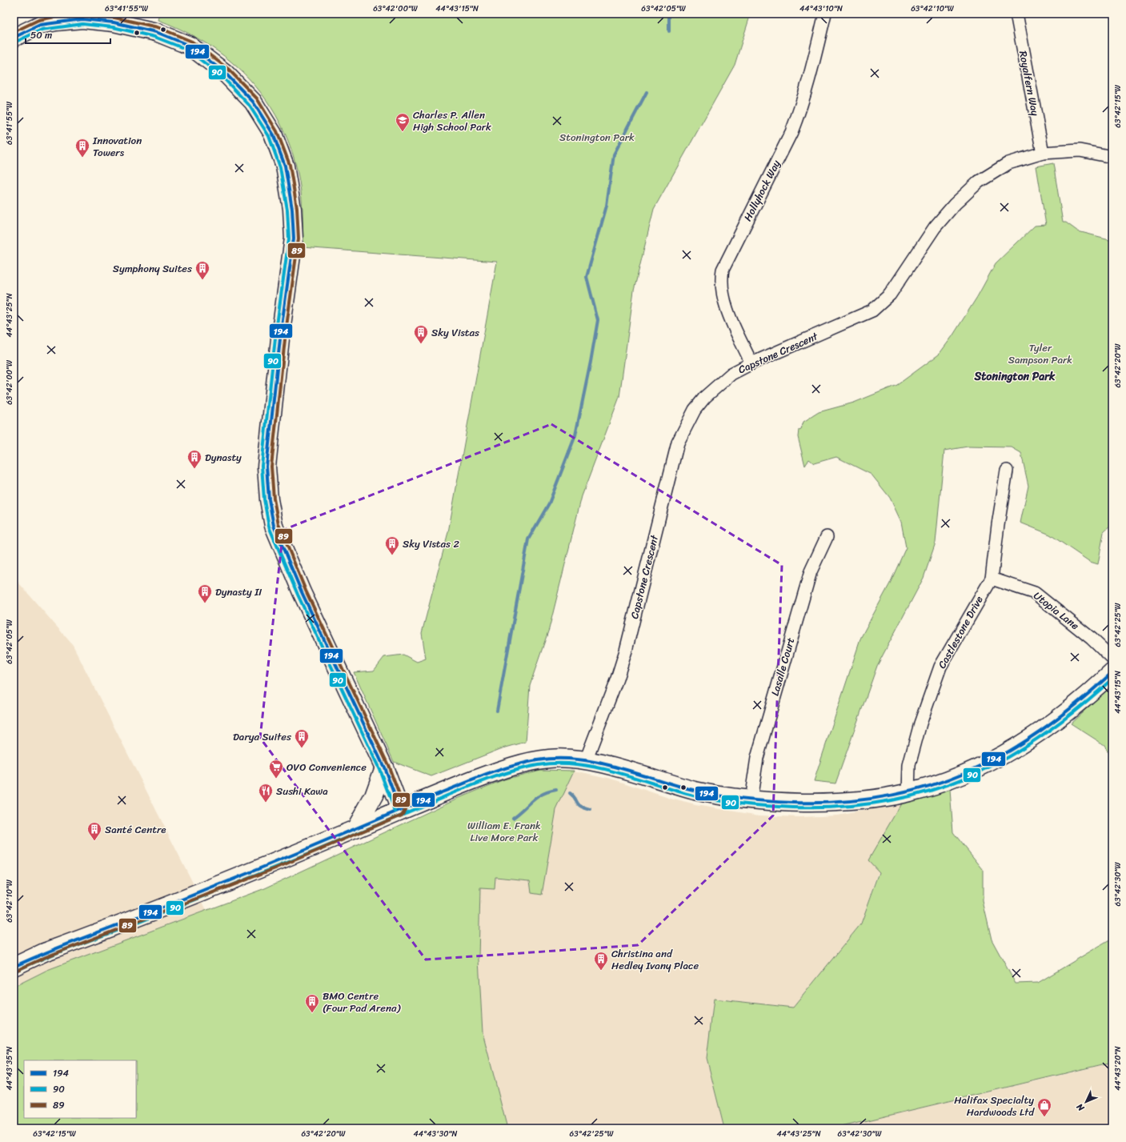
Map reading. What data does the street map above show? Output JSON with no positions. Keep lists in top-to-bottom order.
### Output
{
  "streets": {
    "street": [
      "Royalfern Way",
      "Hollyhock Way",
      "Capstone Crescent",
      "Utopia Lane",
      "Castlestone Drive",
      "Lasalle Court"
    ]
  },
  "crossings": [
    ["Royalfern Way", "Capstone Crescent"],
    ["Hollyhock Way", "Capstone Crescent"],
    ["Utopia Lane", "Castlestone Drive"]
  ],
  "districts": ["Stonington Park"],
  "parks": ["Stonington Park", "Tyler Sampson Park", "William E. Frank Live More Park"],
  "places": {
    "school or university": ["Charles P. Allen High School Park"],
    "building": [
      "Innovation Towers",
      "Symphony Suites",
      "Sky Vistas",
      "Dynasty",
      "Sky Vistas 2",
      "Dynasty II",
      "Darya Suites",
      "Santé Centre",
      "Christina and Hedley Ivany Place",
      "BMO Centre (Four Pad Arena)"
    ],
    "supermarket": ["OVO Convenience"],
    "restaurant": ["Sushi Kawa"],
    "shop": ["Halifax Specialty Hardwoods Ltd"]
  },
  "lines": ["transit line 89", "transit line 194", "transit line 90"],
  "legend": ["194", "90", "89"],
  "scale_bar": "50 m",
  "north": "bottom left",
  "coordinates": [
    "63°41'55\"W",
    "63°42'00\"W",
    "44°43'15\"N",
    "63°42'05\"W",
    "44°43'10\"N",
    "63°42'10\"W",
    "63°42'15\"W",
    "44°43'25\"N",
    "63°42'20\"W",
    "63°42'25\"W",
    "63°42'30\"W",
    "44°43'20\"N",
    "44°43'35\"N",
    "44°43'30\"N"
  ]
}
